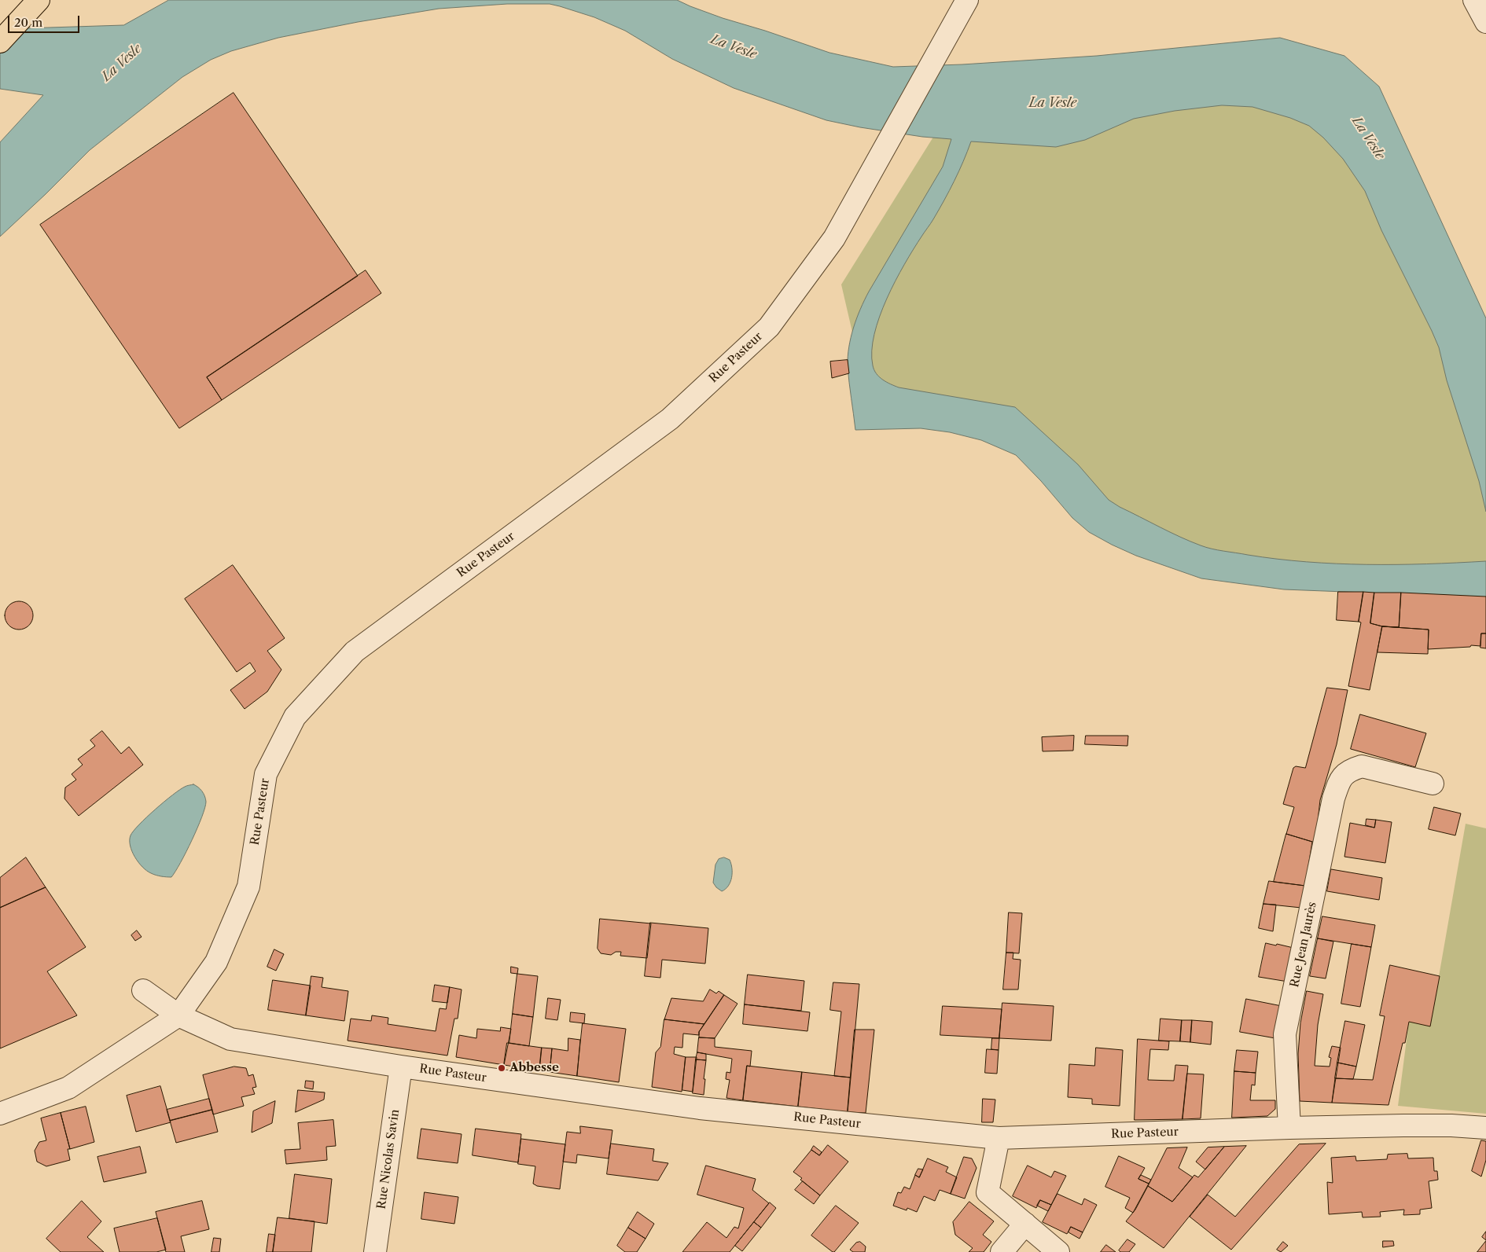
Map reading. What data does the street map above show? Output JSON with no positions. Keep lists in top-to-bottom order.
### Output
{
  "streets": {
    "street": ["Rue Pasteur", "Rue Jean Jaurès", "Rue Nicolas Savin"]
  },
  "crossings": [
    ["Rue Pasteur", "Rue Jean Jaurès"],
    ["Rue Pasteur", "Rue Nicolas Savin"]
  ],
  "water": ["La Vesle"],
  "places": ["Abbesse"],
  "scale_bar": "20 m"
}
